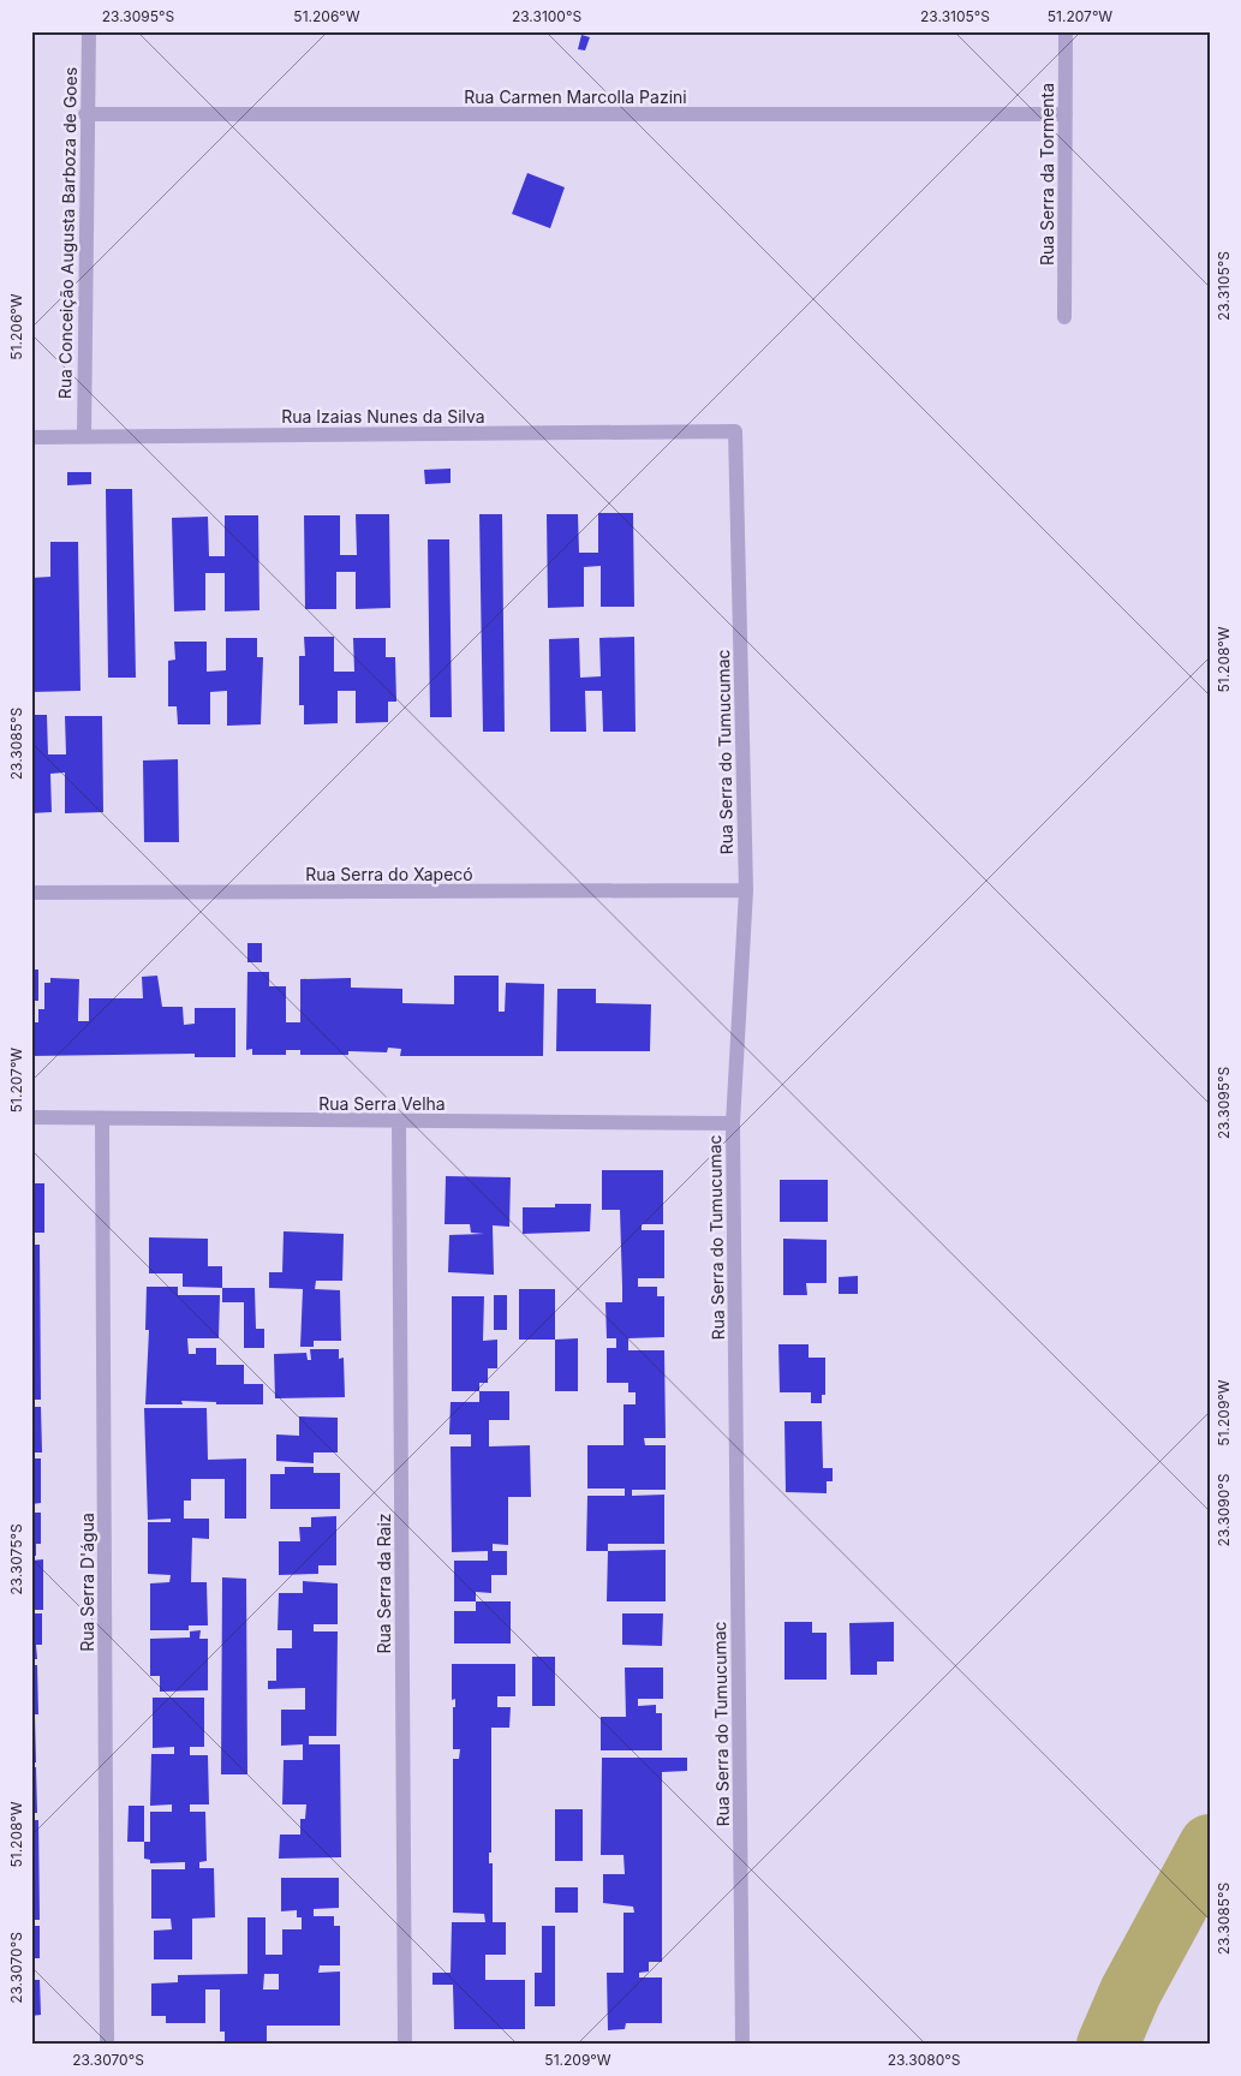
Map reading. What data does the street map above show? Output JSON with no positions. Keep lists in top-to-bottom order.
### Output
{
  "streets": {
    "street": [
      "Rua Carmen Marcolla Pazini",
      "Rua Serra da Tormenta",
      "Rua Conceição Augusta Barboza de Goes",
      "Rua Izaias Nunes da Silva",
      "Rua Serra do Tumucumac",
      "Rua Serra do Xapecó",
      "Rua Serra Velha",
      "Rua Serra D'água",
      "Rua Serra da Raiz"
    ]
  },
  "crossings": [
    ["Rua Carmen Marcolla Pazini", "Rua Serra da Tormenta"],
    ["Rua Carmen Marcolla Pazini", "Rua Conceição Augusta Barboza de Goes"],
    ["Rua Conceição Augusta Barboza de Goes", "Rua Izaias Nunes da Silva"],
    ["Rua Izaias Nunes da Silva", "Rua Serra do Tumucumac"],
    ["Rua Serra do Tumucumac", "Rua Serra do Xapecó"],
    ["Rua Serra do Tumucumac", "Rua Serra Velha"],
    ["Rua Serra Velha", "Rua Serra D'água"],
    ["Rua Serra Velha", "Rua Serra da Raiz"]
  ],
  "coordinates": [
    "23.3095°S",
    "51.206°W",
    "23.3100°S",
    "23.3105°S",
    "51.207°W",
    "51.208°W",
    "23.3085°S",
    "51.209°W",
    "23.3090°S",
    "23.3075°S",
    "23.3070°S",
    "23.3080°S"
  ]
}
